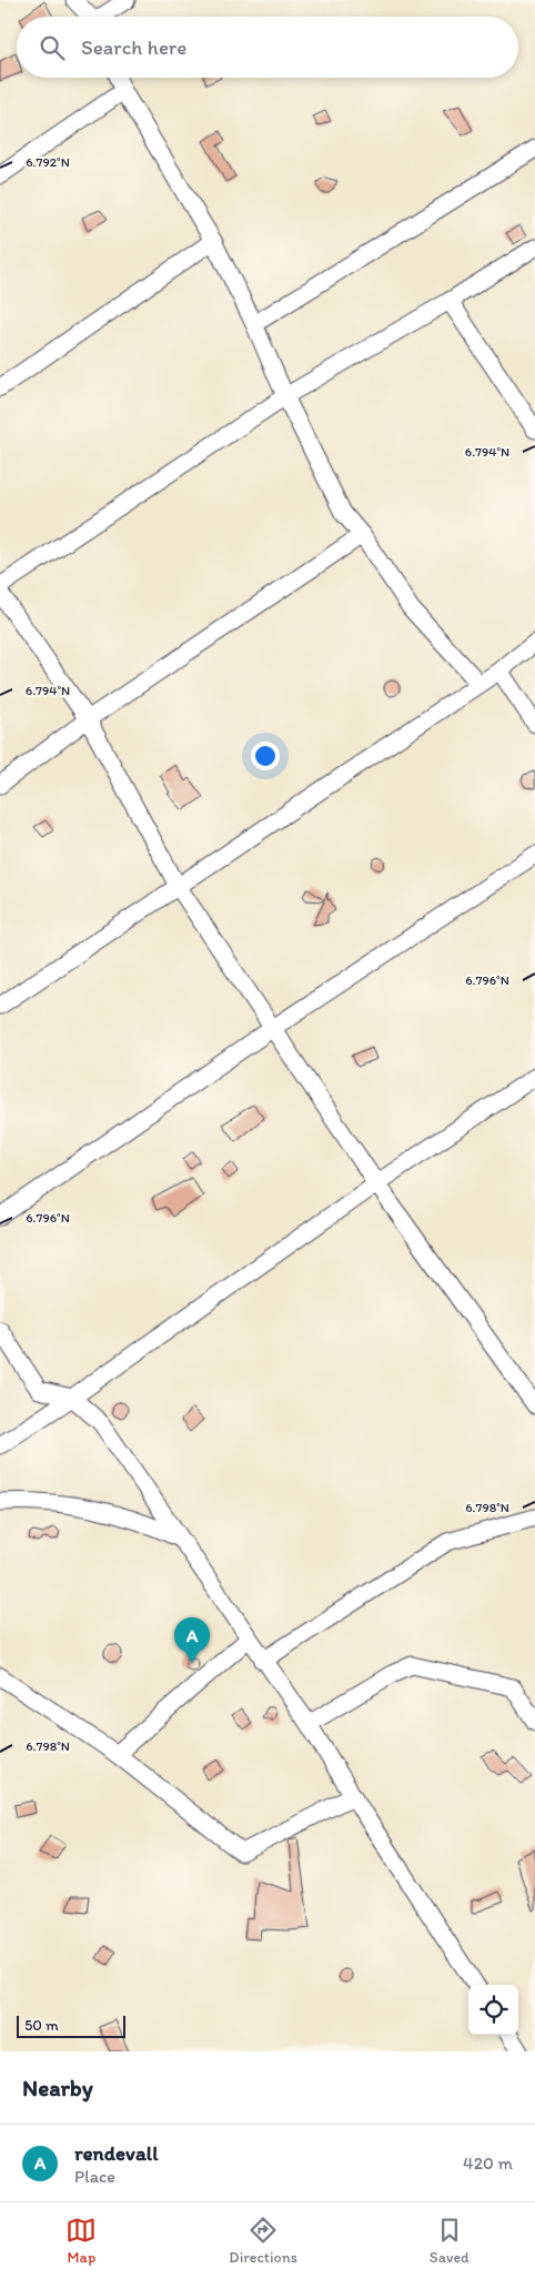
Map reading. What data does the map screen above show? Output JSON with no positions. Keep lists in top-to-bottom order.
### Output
{
  "scale_bar": "50 m",
  "page": {
    "search": "Search here",
    "pins": "A",
    "scale": "50 m",
    "heading": "Nearby",
    "list": [
      {
        "mark": "A",
        "name": "rendevall",
        "note": "Place",
        "value": "420 m"
      }
    ],
    "nav": ["Map", "Directions", "Saved"]
  },
  "coordinates": [
    "6.792°N",
    "6.794°N",
    "6.796°N",
    "6.798°N"
  ]
}
